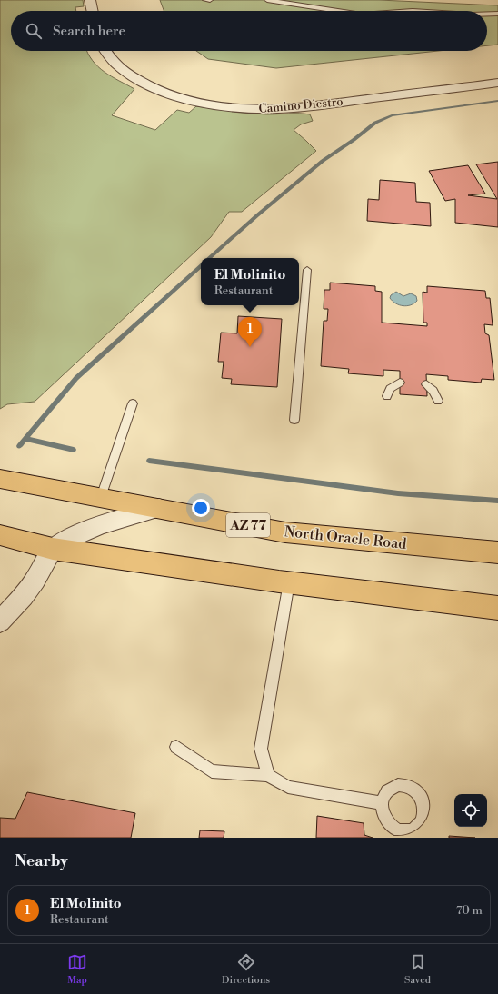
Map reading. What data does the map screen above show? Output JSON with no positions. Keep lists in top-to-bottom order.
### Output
{
  "streets": {
    "highway": ["AZ 77", "North Oracle Road"],
    "street": ["Camino Diestro"]
  },
  "page": {
    "search": "Search here",
    "popup": ["El Molinito", "Restaurant"],
    "pins": "1",
    "heading": "Nearby",
    "list": [
      {
        "mark": "1",
        "name": "El Molinito",
        "note": "Restaurant",
        "value": "70 m"
      }
    ],
    "nav": ["Map", "Directions", "Saved"]
  }
}
